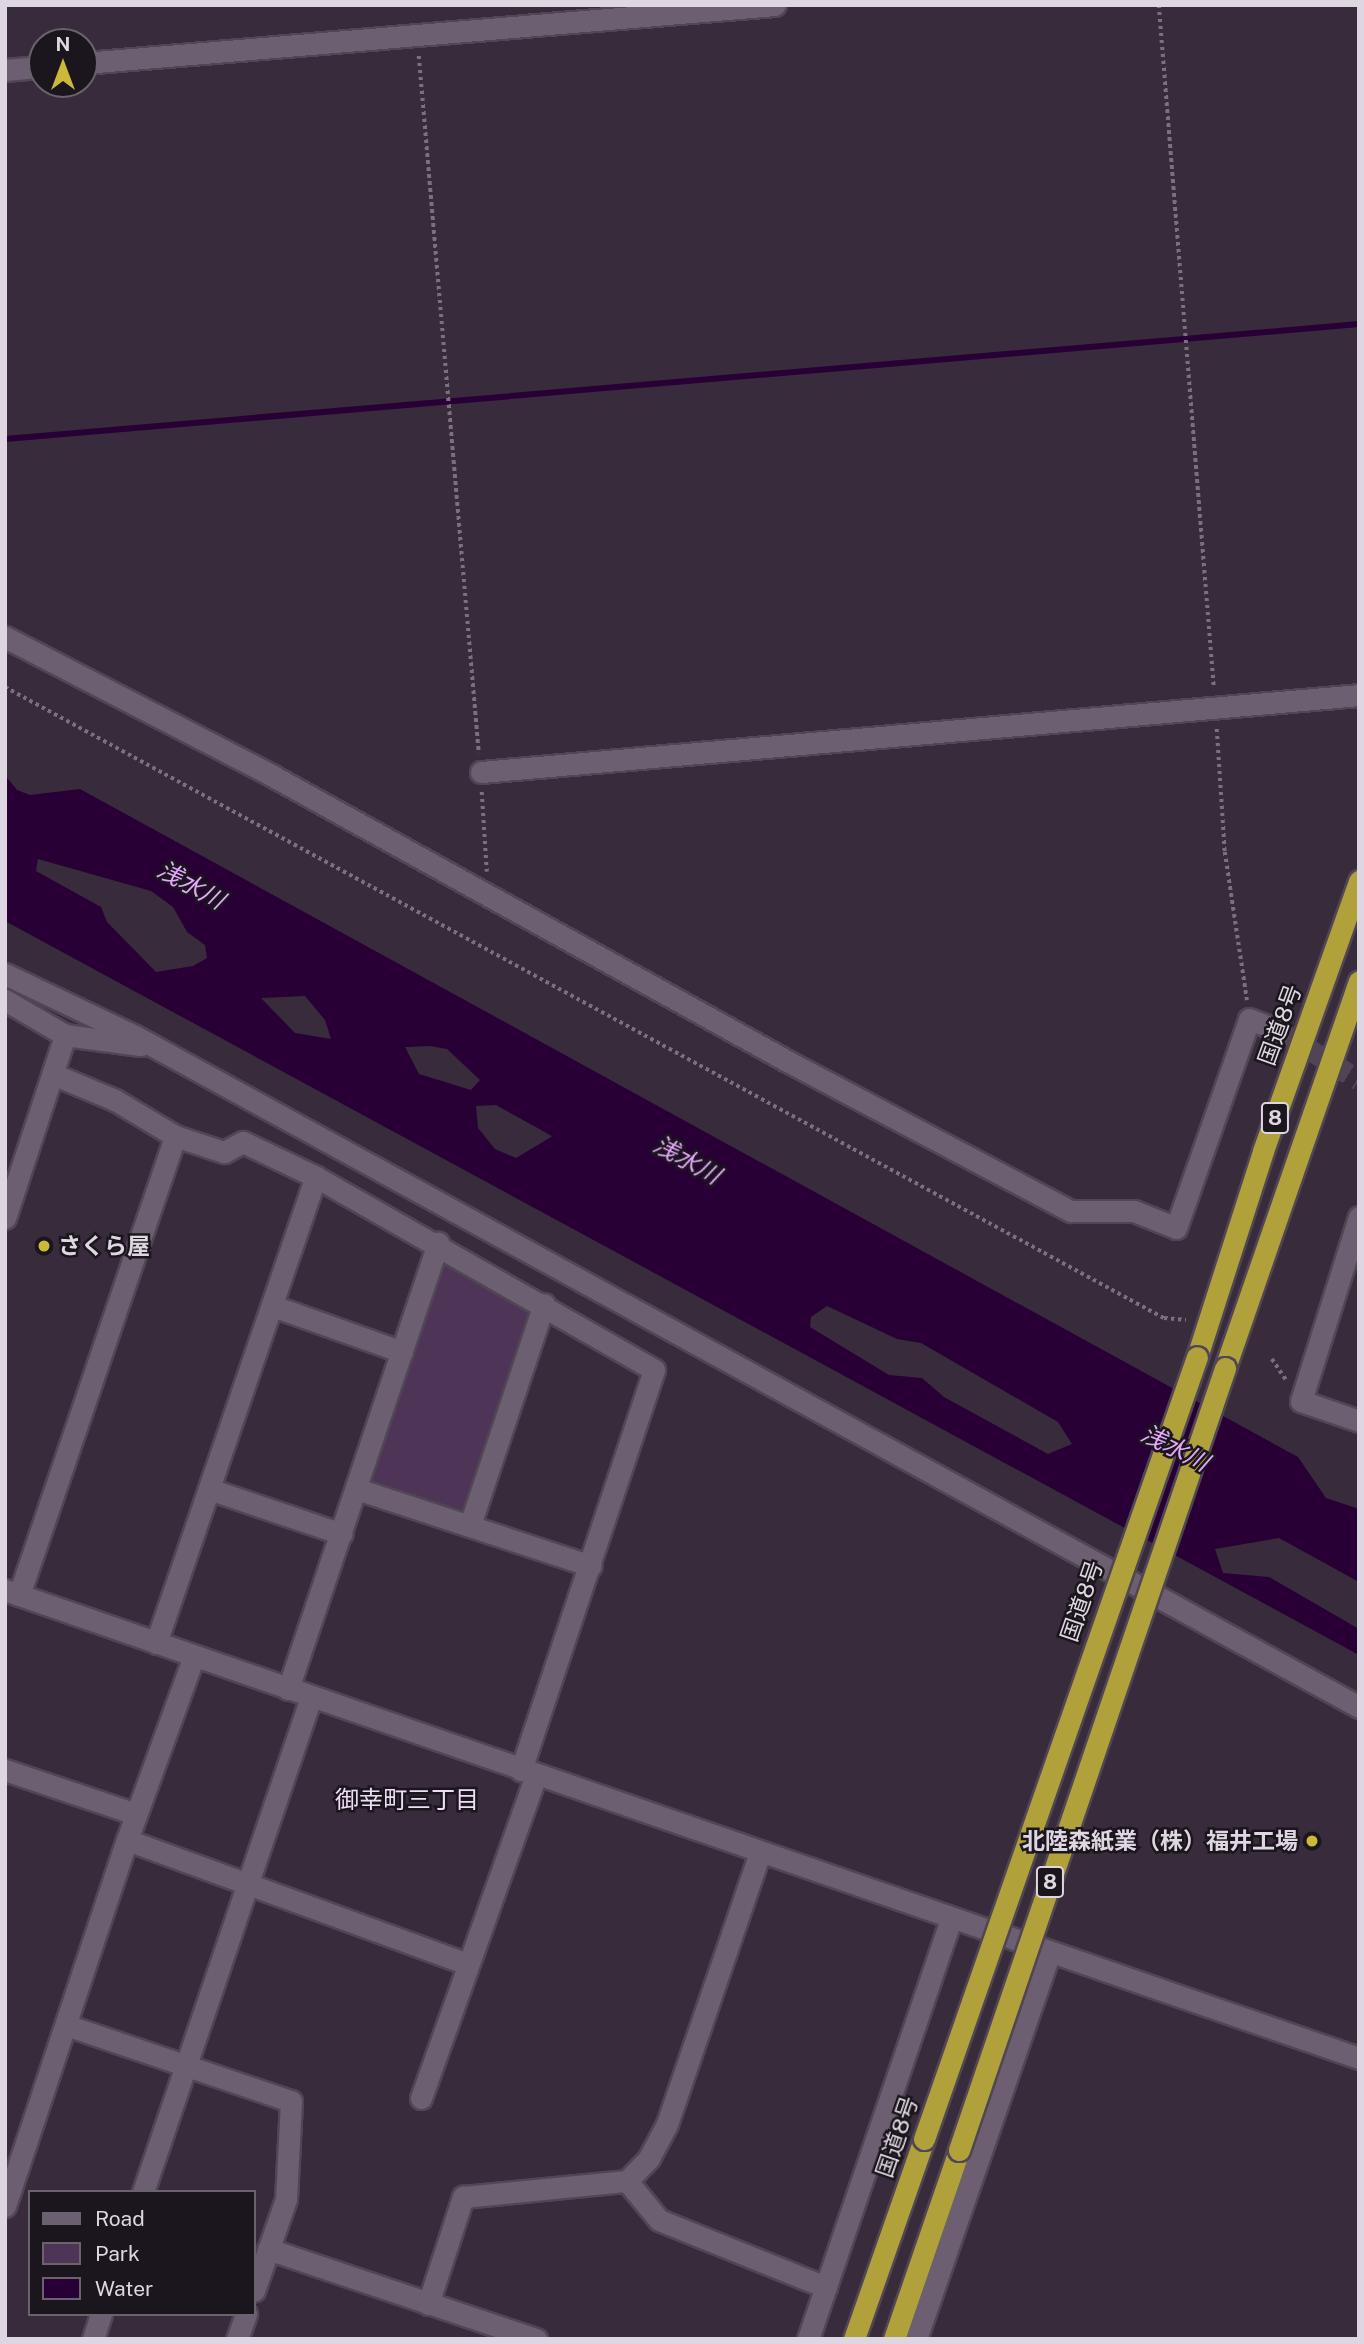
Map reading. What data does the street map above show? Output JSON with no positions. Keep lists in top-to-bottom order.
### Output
{
  "streets": {
    "highway": ["国道8号", "8"]
  },
  "districts": ["御幸町三丁目"],
  "water": ["浅水川"],
  "places": ["さくら屋", "北陸森紙業（株）福井工場"],
  "legend": ["Road", "Park", "Water"],
  "north": "top"
}
